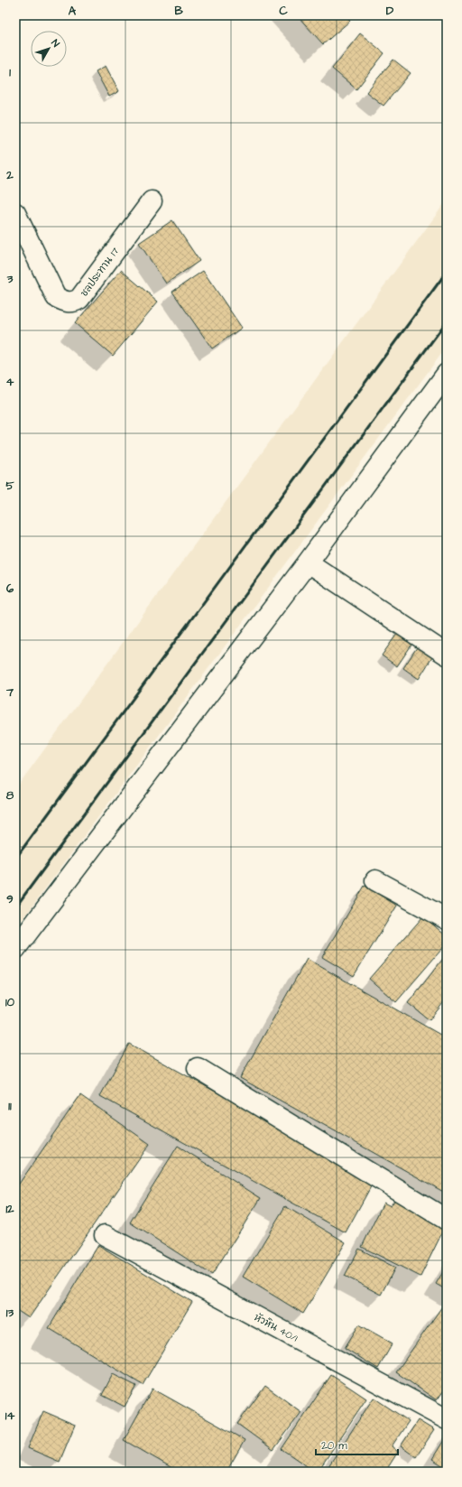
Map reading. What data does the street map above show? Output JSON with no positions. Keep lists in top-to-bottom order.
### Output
{
  "streets": {
    "street": ["ชลประทาน 17", "หัวหิน 40/1"]
  },
  "scale_bar": "20 m",
  "north": "top right",
  "grid": {
    "columns": [
      "A",
      "B",
      "C",
      "D"
    ],
    "rows": [
      "1",
      "2",
      "3",
      "4",
      "5",
      "6",
      "7",
      "8",
      "9",
      "10",
      "11",
      "12",
      "13",
      "14"
    ]
  }
}
